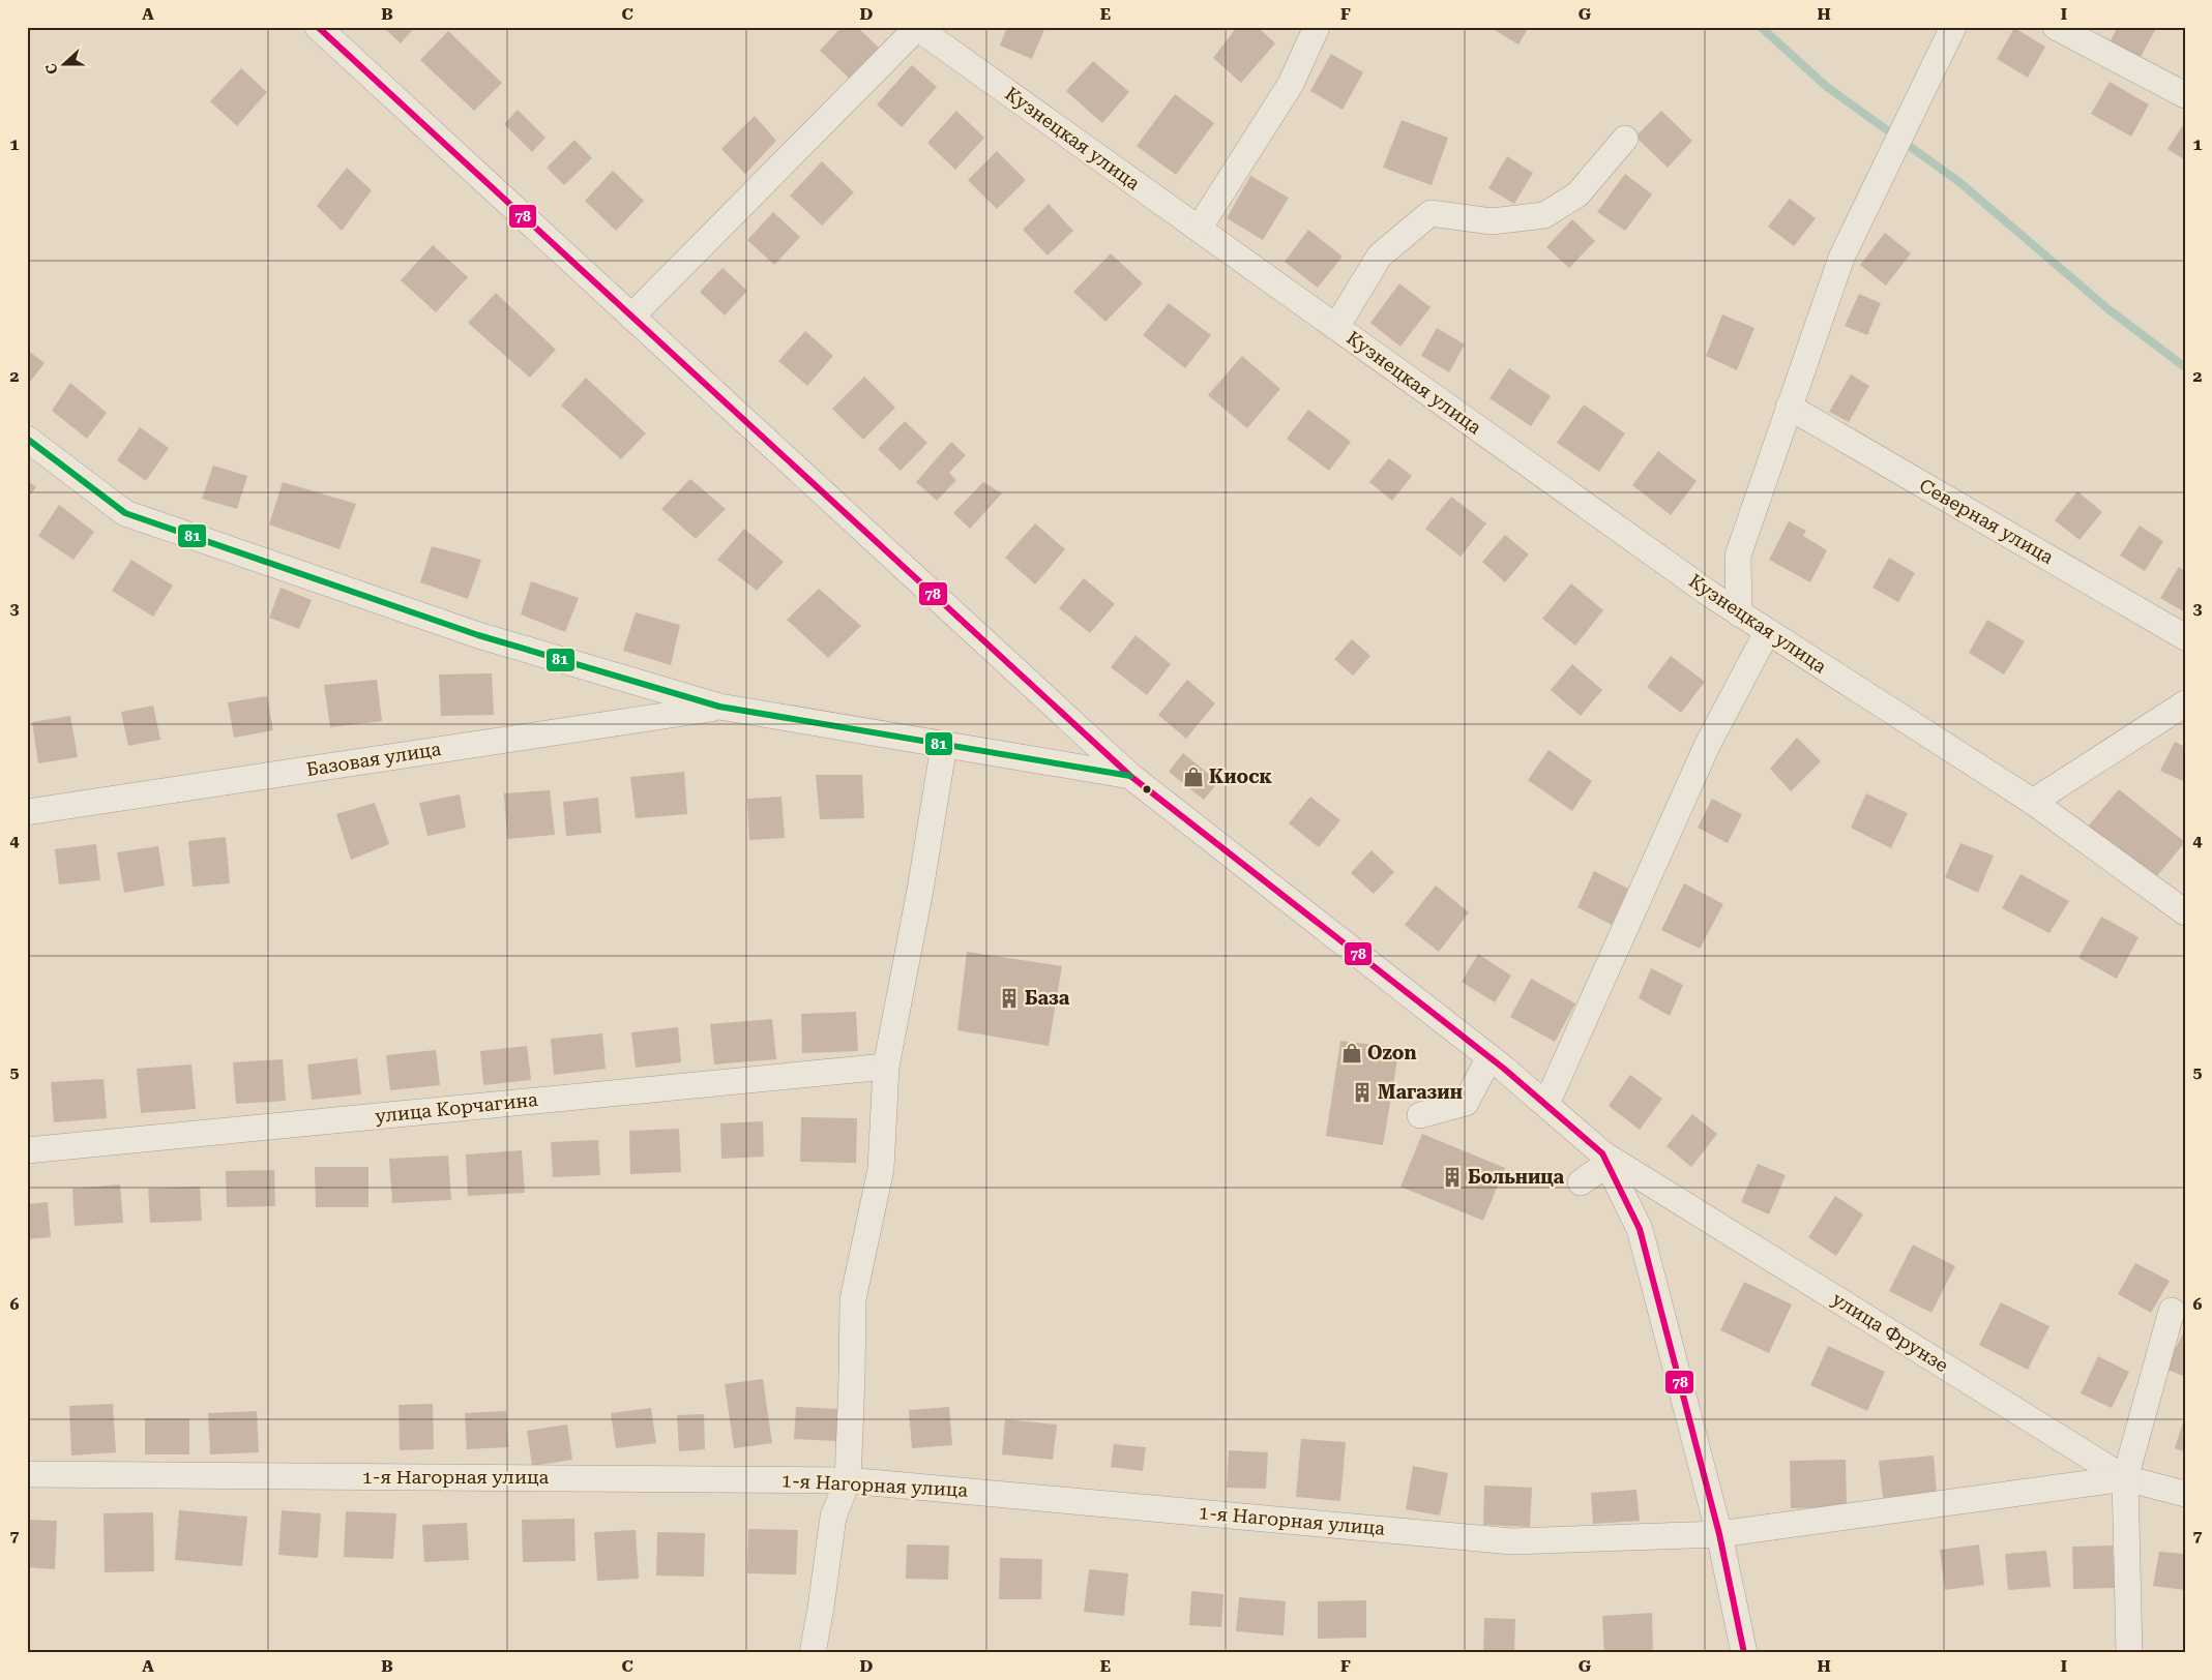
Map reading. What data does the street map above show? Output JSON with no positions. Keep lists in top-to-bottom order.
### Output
{
  "streets": {
    "street": [
      "Кузнецкая улица",
      "Северная улица",
      "Базовая улица",
      "улица Корчагина",
      "улица Фрунзе",
      "1-я Нагорная улица"
    ]
  },
  "crossings": [
    ["улица Фрунзе", "1-я Нагорная улица"]
  ],
  "places": {
    "shop": ["Киоск", "Ozon"],
    "building": ["База", "Магазин", "Больница"]
  },
  "lines": ["transit line 78", "transit line 81"],
  "north": "left",
  "grid": {
    "columns": [
      "A",
      "B",
      "C",
      "D",
      "E",
      "F",
      "G",
      "H",
      "I"
    ],
    "rows": [
      "1",
      "2",
      "3",
      "4",
      "5",
      "6",
      "7"
    ]
  }
}
